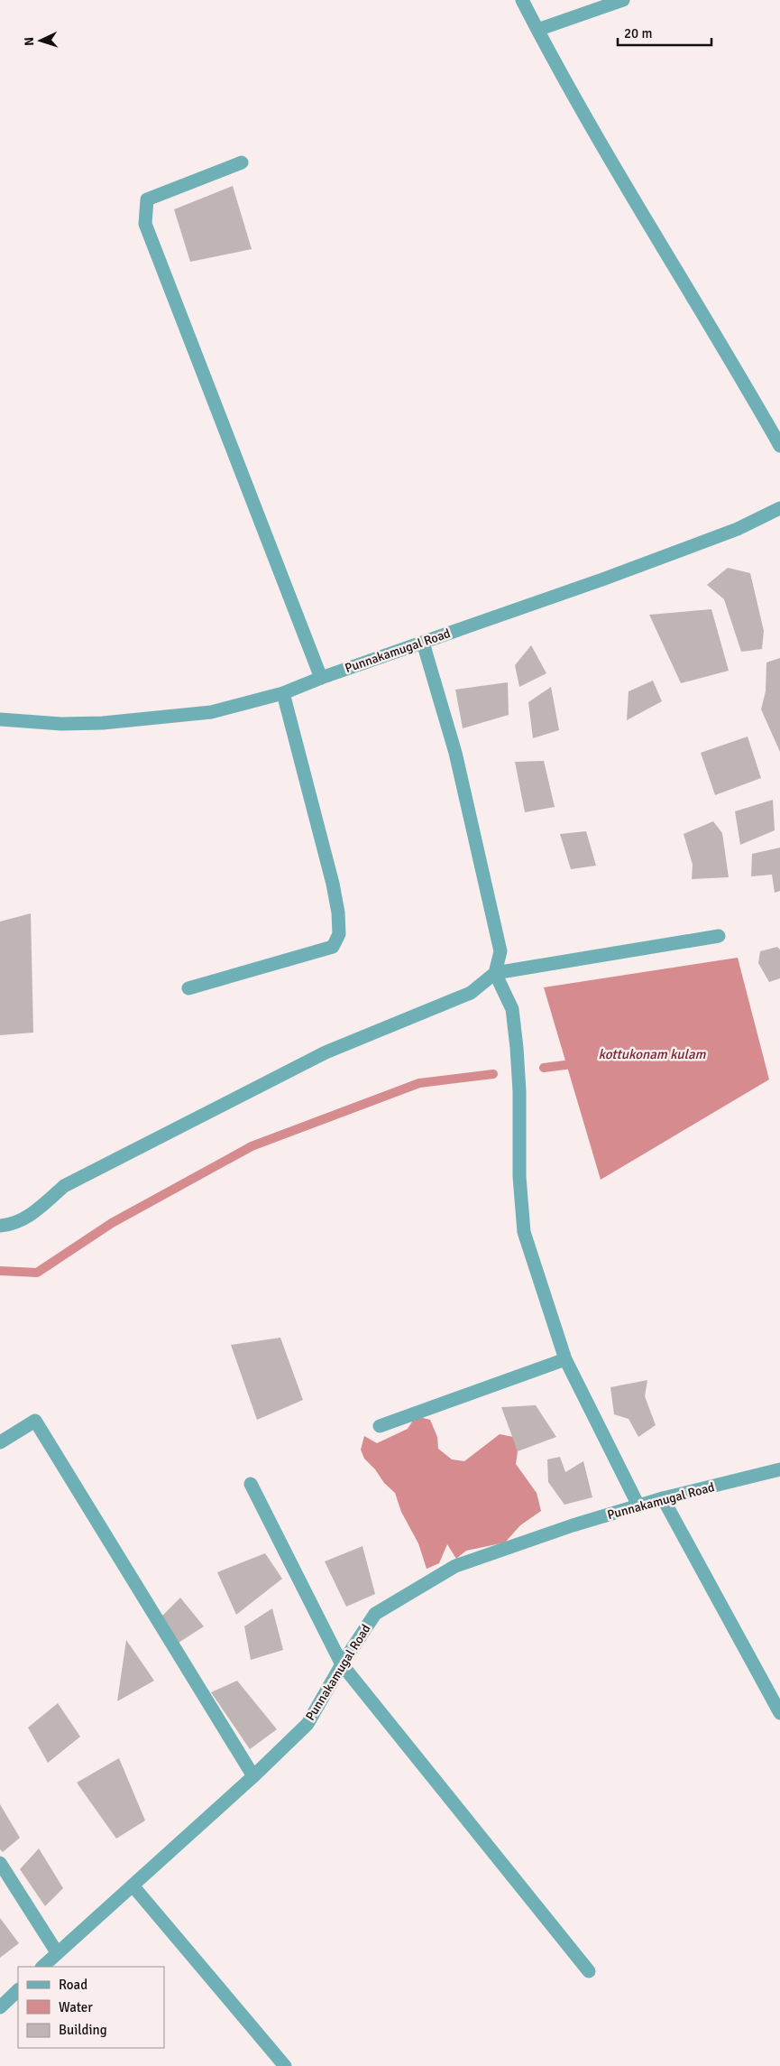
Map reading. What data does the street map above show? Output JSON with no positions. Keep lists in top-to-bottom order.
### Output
{
  "streets": {
    "street": ["Punnakamugal Road"]
  },
  "water": ["kottukonam kulam"],
  "legend": ["Road", "Water", "Building"],
  "scale_bar": "20 m",
  "north": "left"
}
